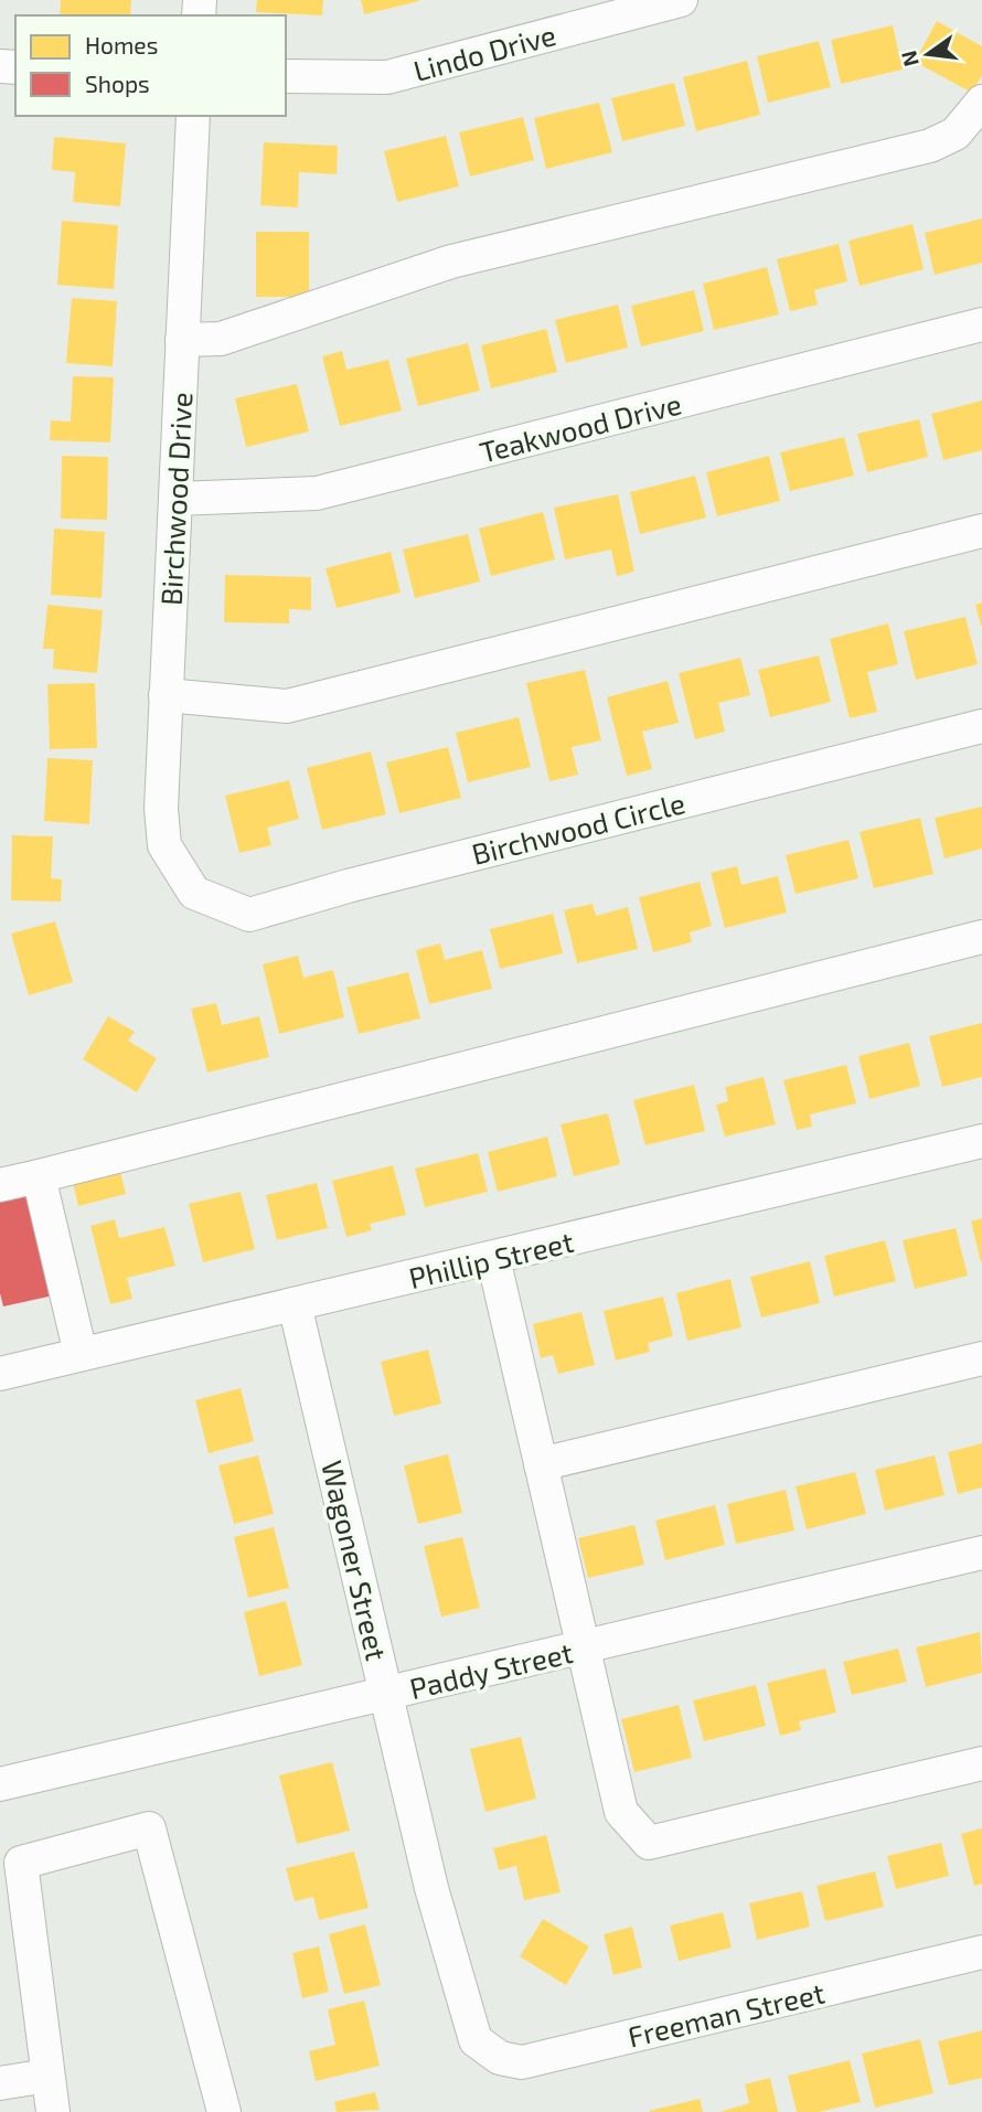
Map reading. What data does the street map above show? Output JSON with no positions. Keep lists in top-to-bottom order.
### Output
{
  "streets": {
    "street": [
      "Lindo Drive",
      "Teakwood Drive",
      "Birchwood Drive",
      "Birchwood Circle",
      "Phillip Street",
      "Wagoner Street",
      "Paddy Street",
      "Freeman Street"
    ]
  },
  "crossings": [
    ["Teakwood Drive", "Birchwood Drive"],
    ["Birchwood Drive", "Birchwood Circle"],
    ["Phillip Street", "Wagoner Street"],
    ["Wagoner Street", "Paddy Street"],
    ["Wagoner Street", "Freeman Street"]
  ],
  "legend": ["Homes", "Shops"],
  "north": "left"
}
